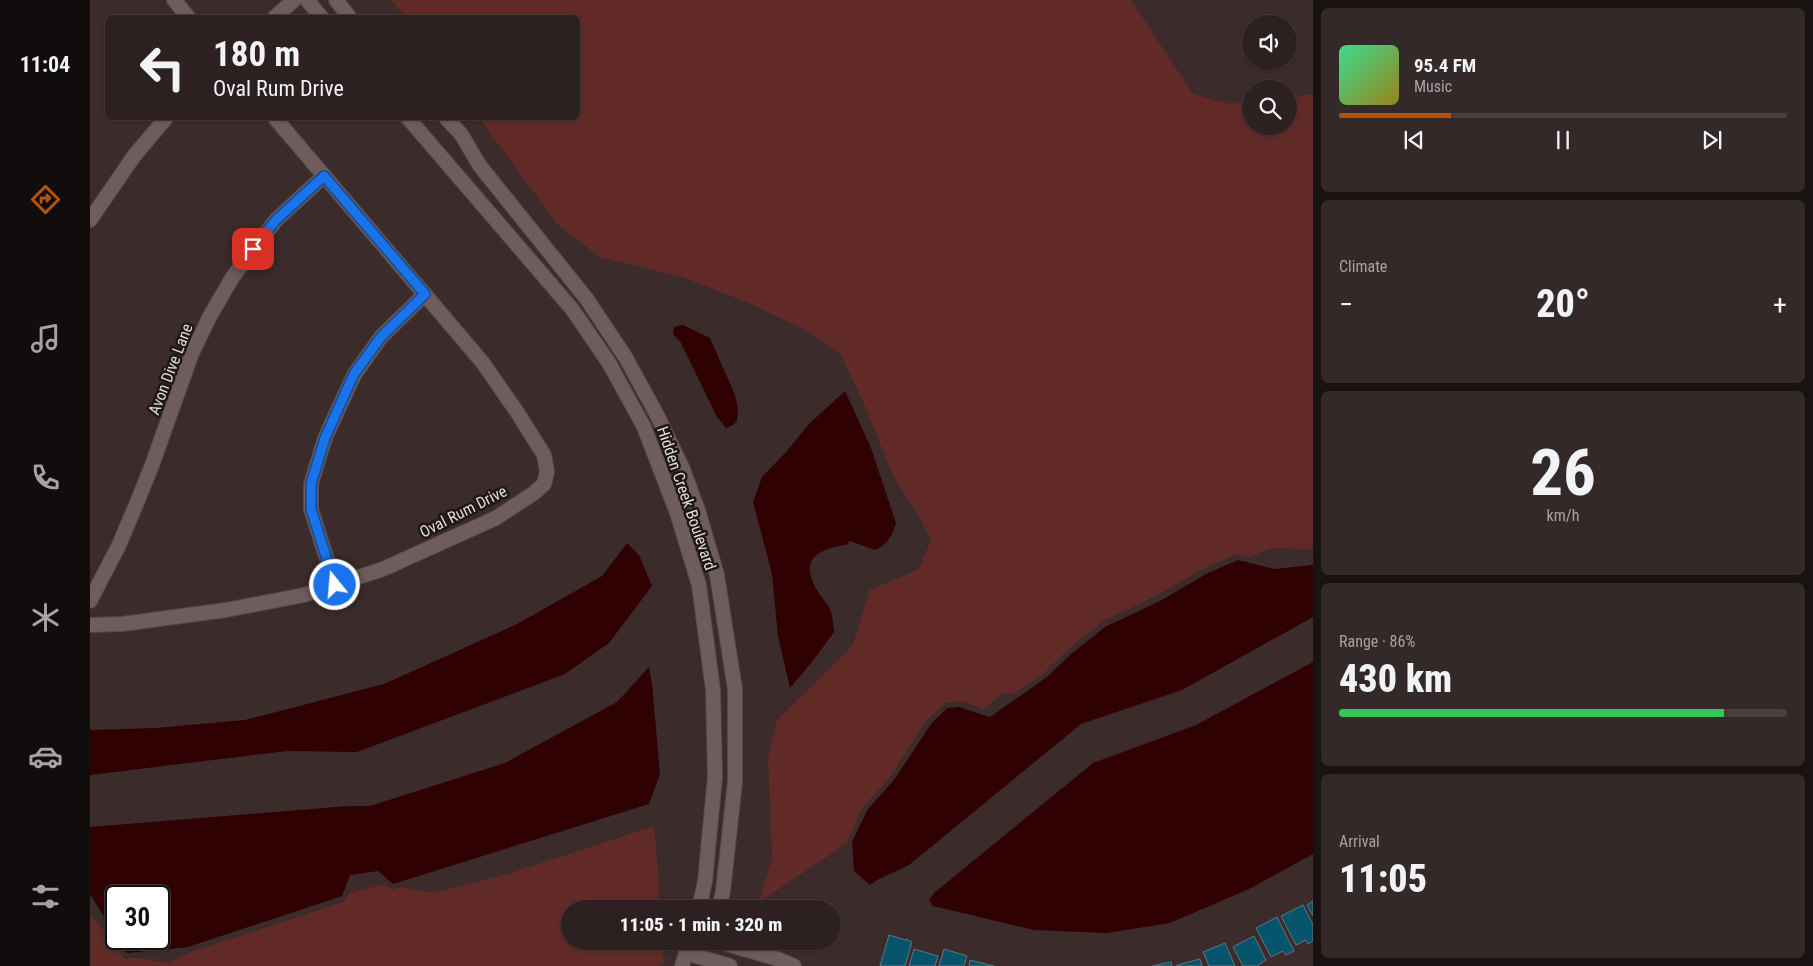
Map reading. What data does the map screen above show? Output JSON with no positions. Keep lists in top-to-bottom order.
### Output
{
  "streets": {
    "street": ["Avon Dive Lane", "Hidden Creek Boulevard", "Oval Rum Drive"]
  },
  "crossings": [
    ["Avon Dive Lane", "Oval Rum Drive"]
  ],
  "page": {
    "tabs": "11:04",
    "turn": ["180 m", "Oval Rum Drive"],
    "song": ["95.4 FM", "Music"],
    "tile": [
      "Climate",
      ["26", "km/h"],
      ["Range · 86%", "430 km"],
      ["Arrival", "11:05"]
    ],
    "heat": ["−", "20°", "+"],
    "limit": "30",
    "trip": "11:05 · 1 min · 320 m"
  }
}
